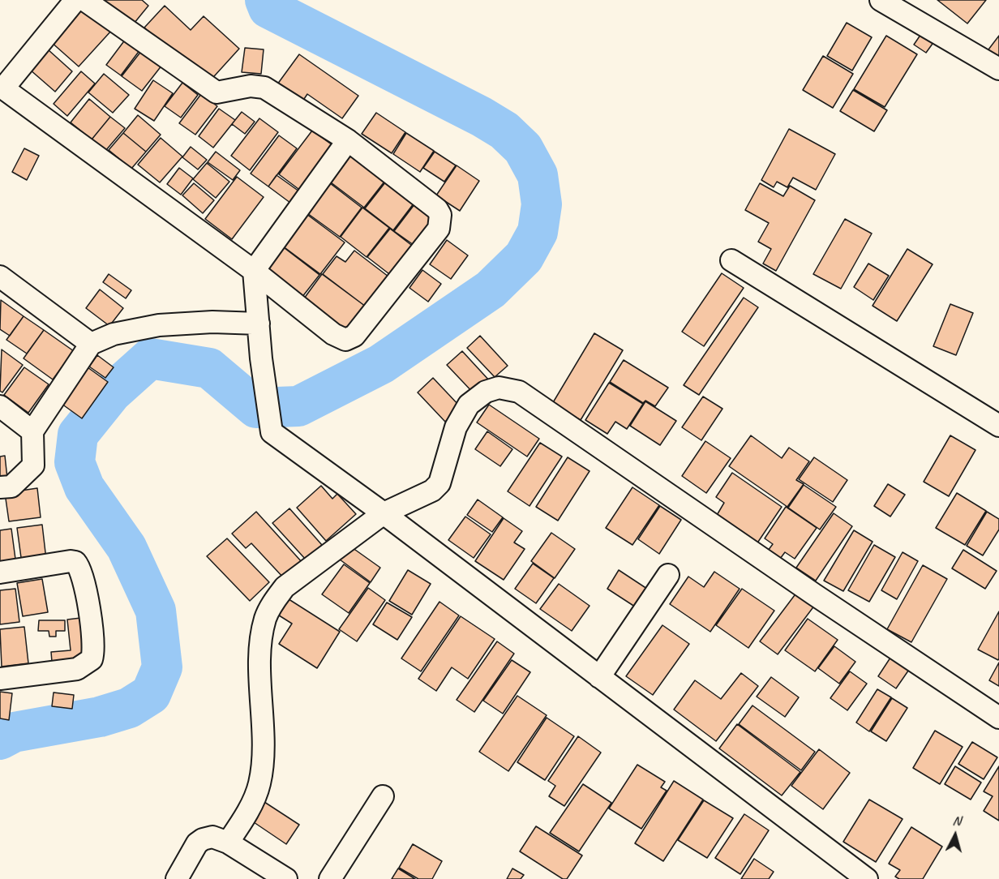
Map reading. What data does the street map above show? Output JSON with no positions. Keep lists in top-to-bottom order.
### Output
{
  "north": "top"
}
